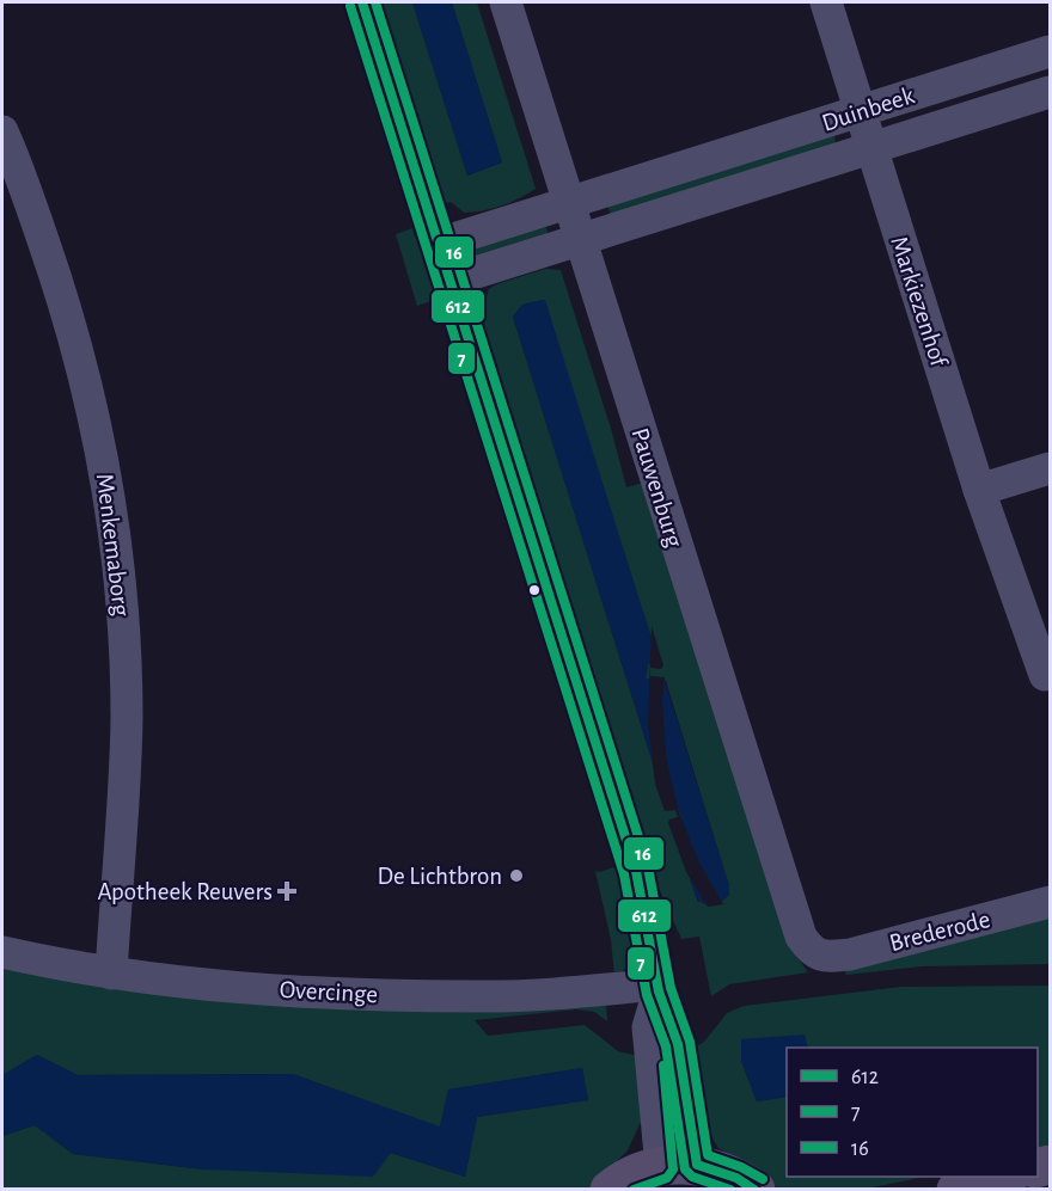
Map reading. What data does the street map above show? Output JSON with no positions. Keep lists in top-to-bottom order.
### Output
{
  "streets": {
    "street": [
      "Duinbeek",
      "Markiezenhof",
      "Pauwenburg",
      "Menkemaborg",
      "Brederode",
      "Overcinge"
    ]
  },
  "crossings": [
    ["Duinbeek", "Markiezenhof"],
    ["Duinbeek", "Pauwenburg"],
    ["Pauwenburg", "Brederode"],
    ["Menkemaborg", "Overcinge"]
  ],
  "places": {
    "other": ["De Lichtbron"],
    "health": ["Apotheek Reuvers"]
  },
  "lines": ["transit line 612", "transit line 16", "transit line 7"],
  "legend": ["612", "7", "16"]
}
